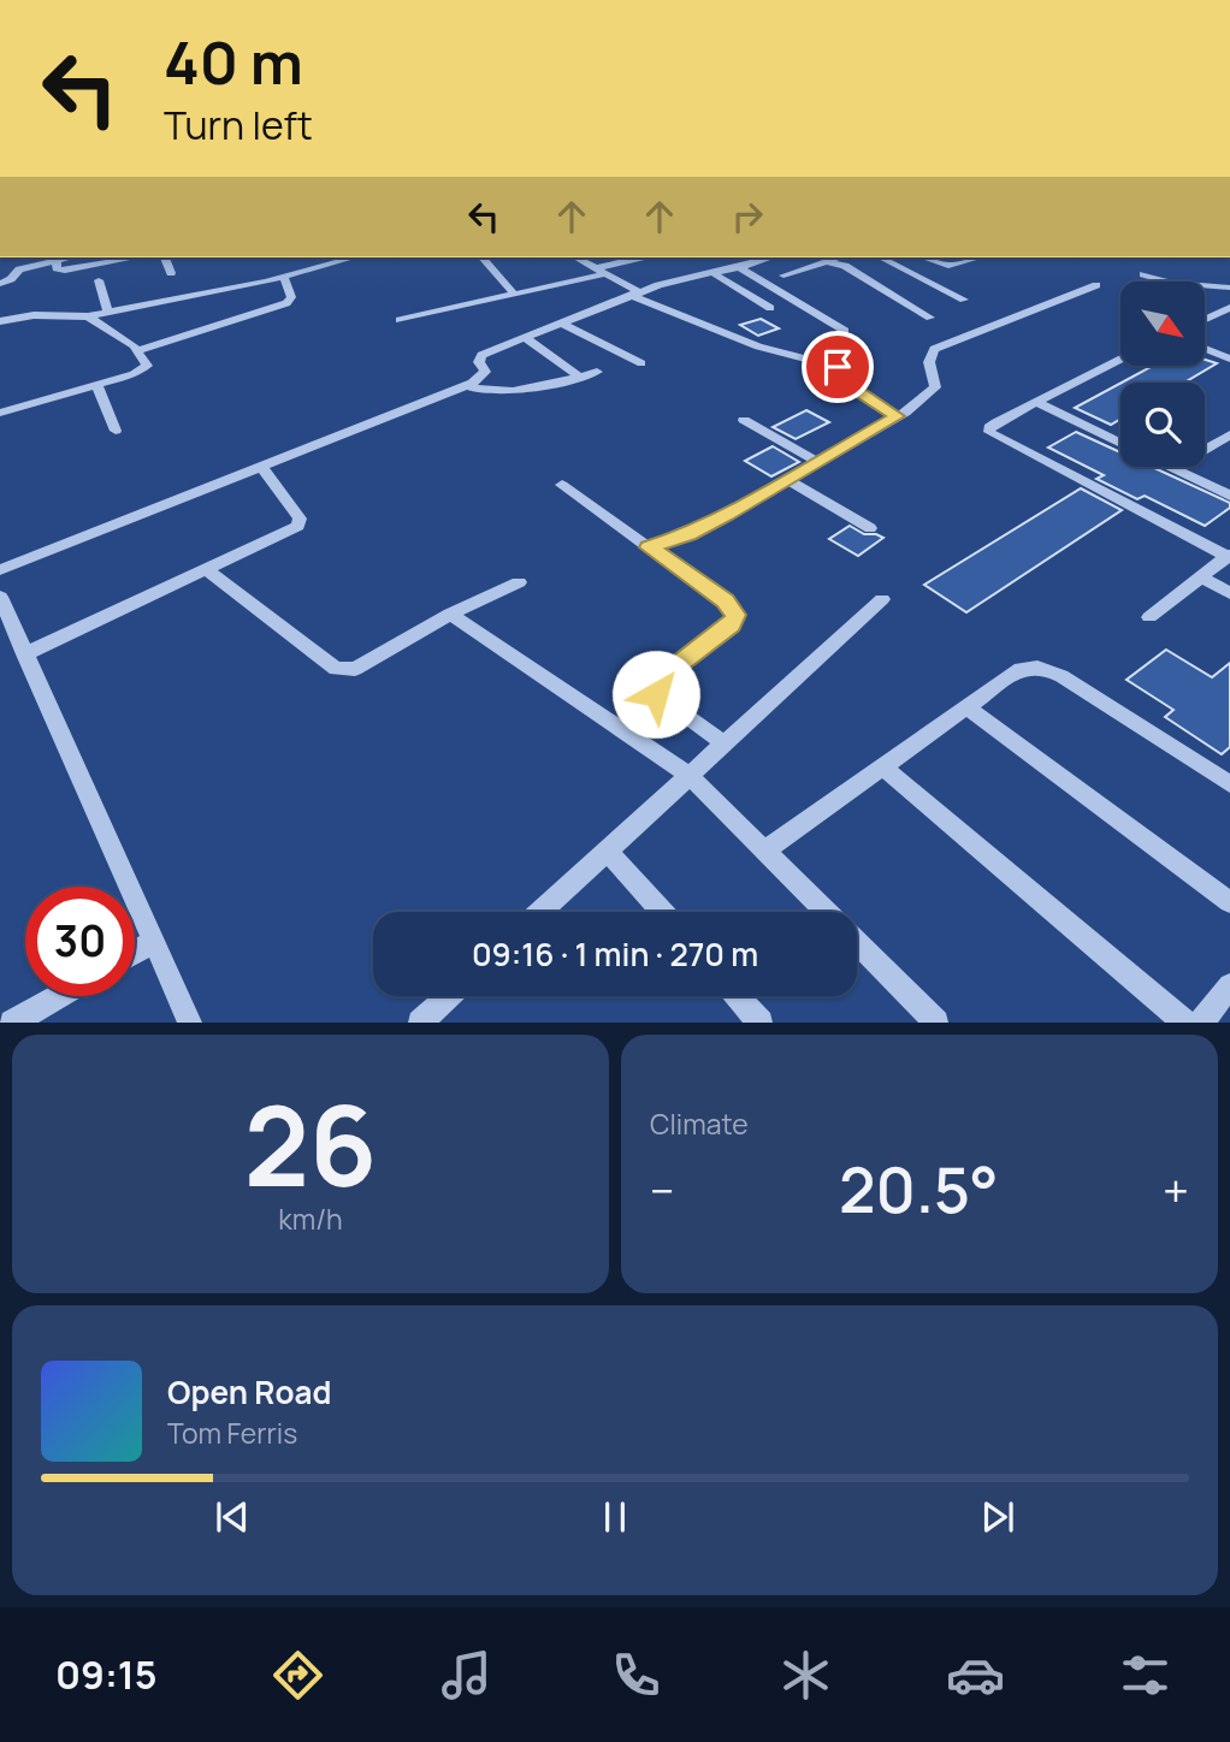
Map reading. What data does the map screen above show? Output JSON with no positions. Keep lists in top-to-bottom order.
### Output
{
  "north": "bottom right",
  "page": {
    "turn": ["40 m", "Turn left"],
    "limit": "30",
    "trip": "09:16 · 1 min · 270 m",
    "tile": [
      ["26", "km/h"],
      "Climate"
    ],
    "heat": ["−", "20.5°", "+"],
    "song": ["Open Road", "Tom Ferris"],
    "tabs": "09:15"
  }
}
